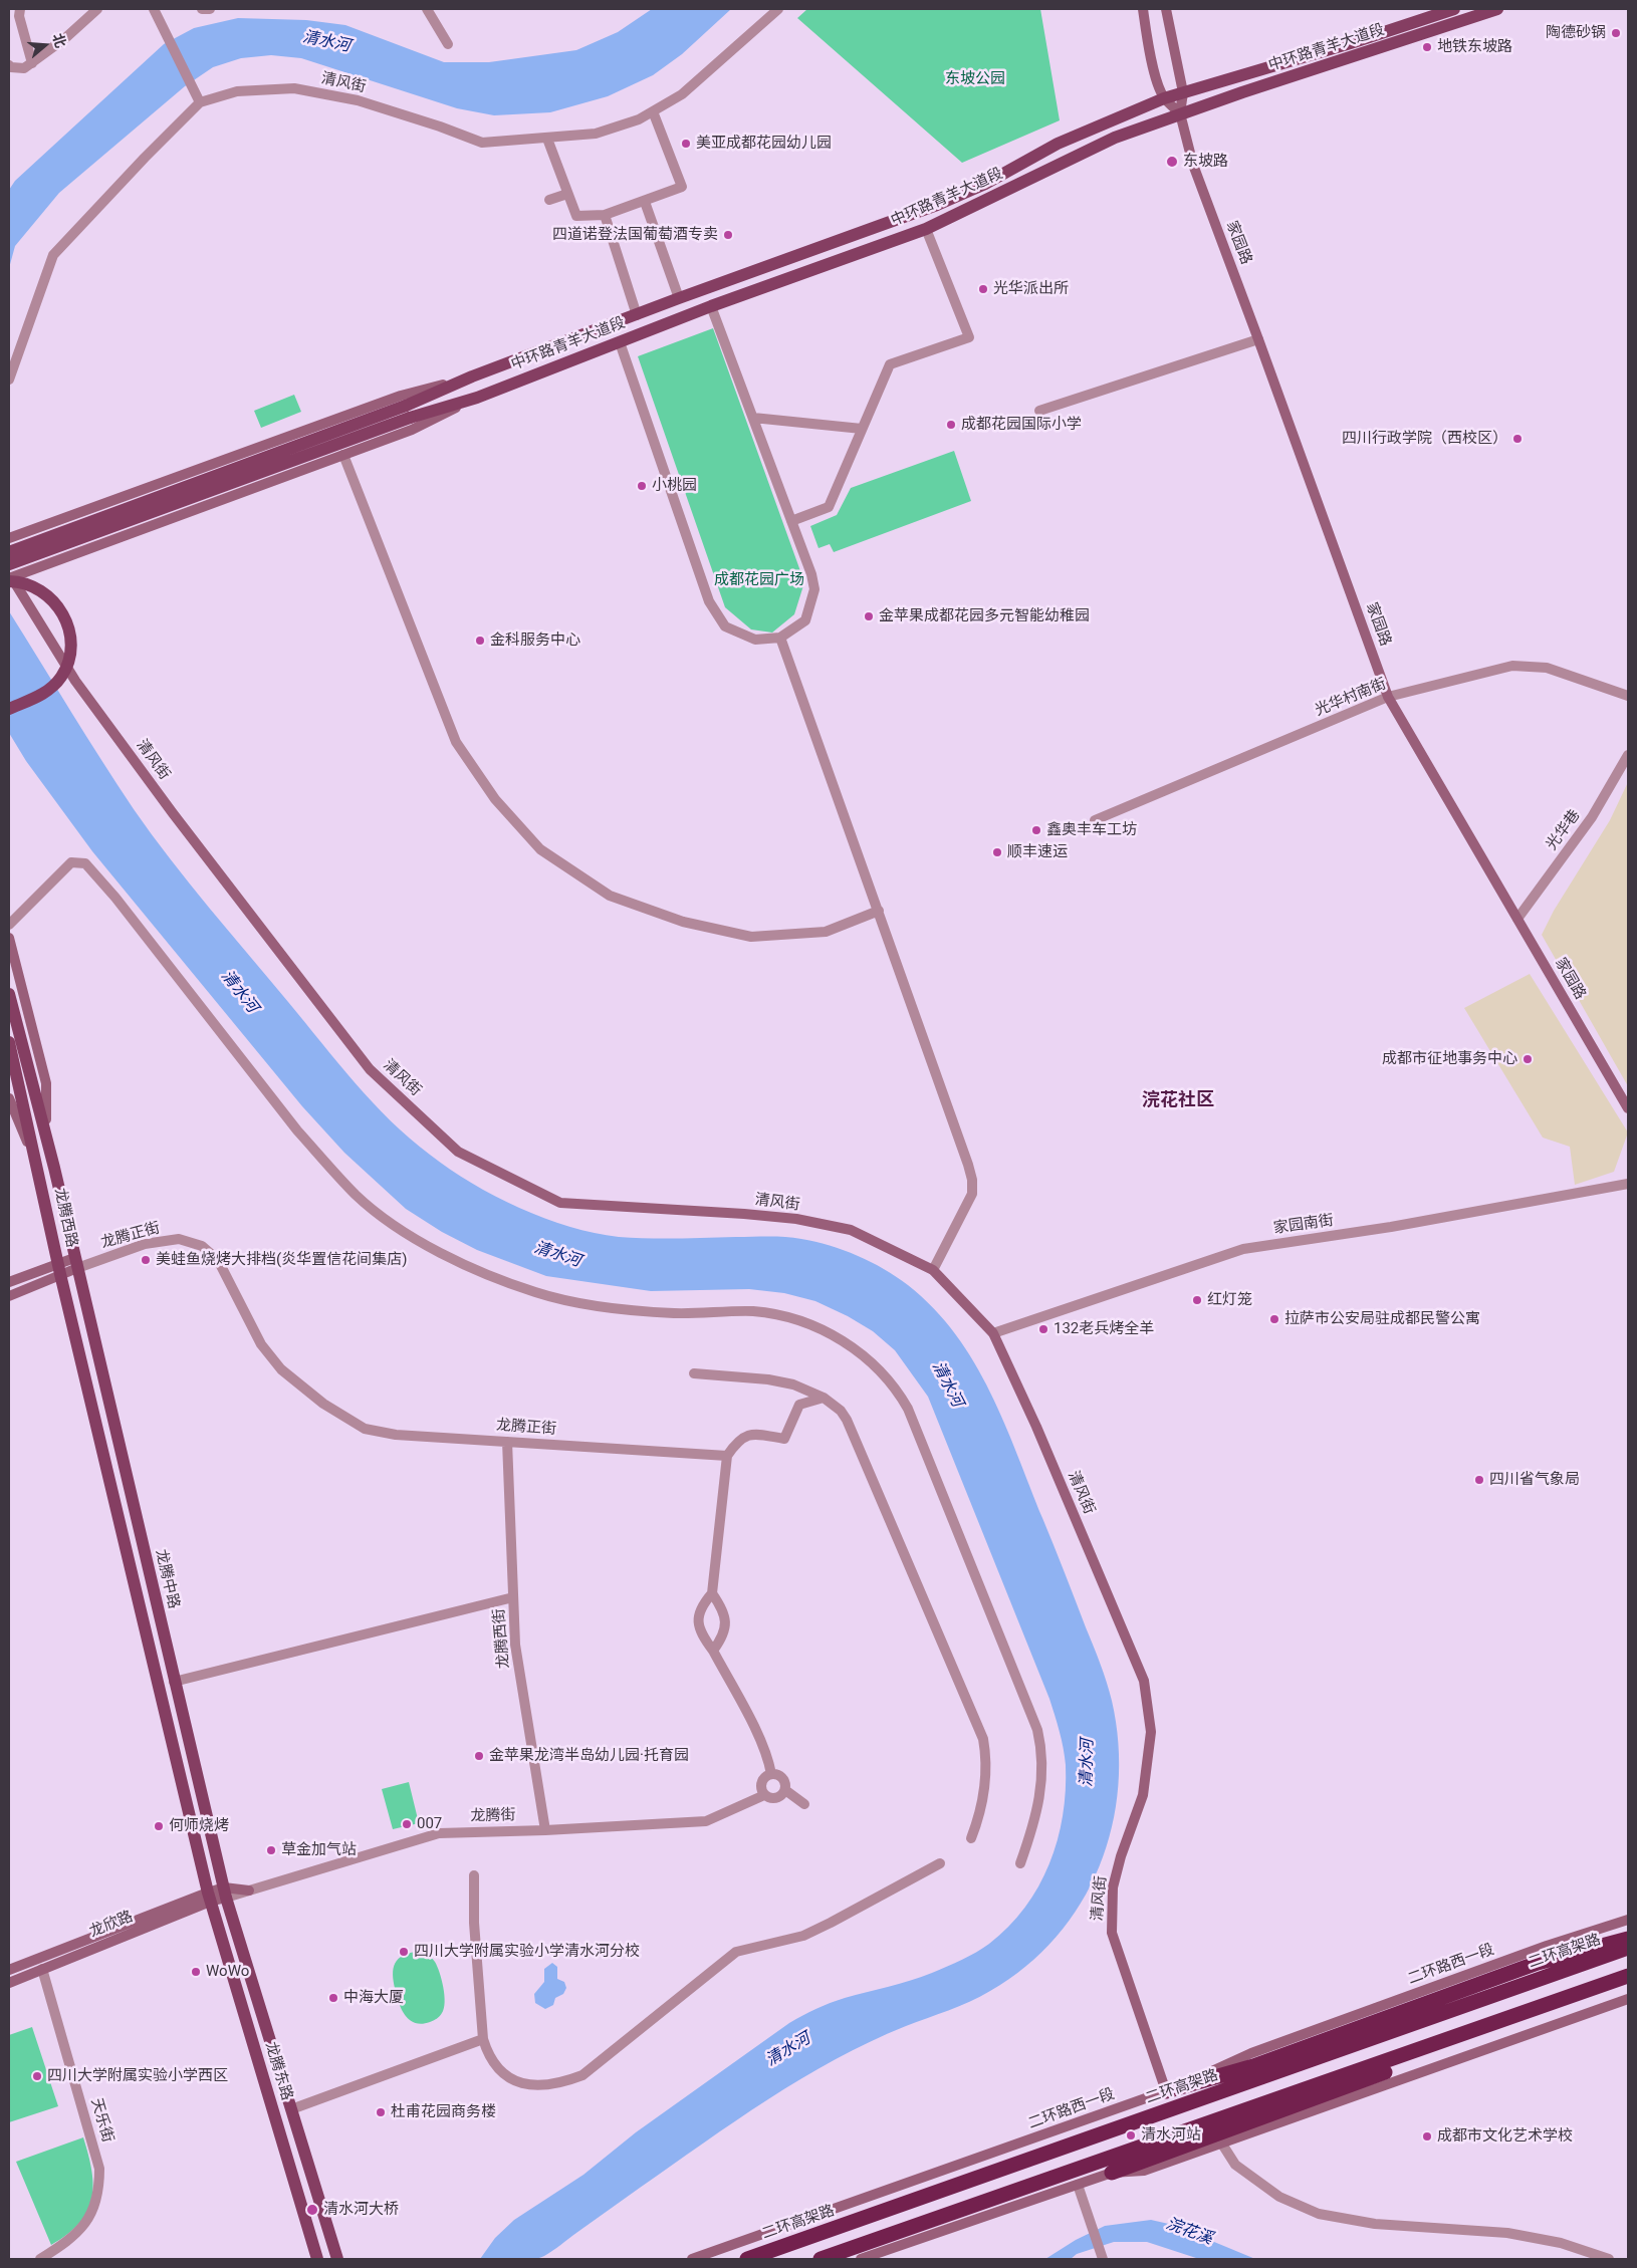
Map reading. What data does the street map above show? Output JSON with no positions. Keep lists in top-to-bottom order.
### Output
{
  "streets": {
    "highway": ["二环高架路"],
    "main road": [
      "中环路青羊大道段",
      "龙腾西路",
      "龙腾中路",
      "龙腾东路"
    ],
    "street": [
      "清风街",
      "家园路",
      "光华村南街",
      "光华巷",
      "家园南街",
      "龙腾正街",
      "龙腾西街",
      "龙腾街",
      "龙欣路",
      "二环路西一段",
      "天乐街"
    ]
  },
  "crossings": [
    ["中环路青羊大道段", "家园路"],
    ["清风街", "家园南街"],
    ["清风街", "二环路西一段"],
    ["家园路", "光华村南街"],
    ["家园路", "光华巷"],
    ["龙腾西路", "龙腾正街"],
    ["龙腾西路", "龙腾中路"],
    ["龙腾正街", "龙腾中路"],
    ["龙腾正街", "龙腾西街"],
    ["龙腾中路", "龙腾街"],
    ["龙腾中路", "龙欣路"],
    ["龙腾中路", "龙腾东路"],
    ["龙腾西街", "龙腾街"],
    ["龙腾街", "龙欣路"],
    ["龙腾街", "龙腾东路"],
    ["龙欣路", "龙腾东路"],
    ["龙欣路", "天乐街"]
  ],
  "districts": ["浣花社区"],
  "water": ["清水河", "浣花溪"],
  "parks": ["东坡公园", "成都花园广场"],
  "places": [
    "陶德砂锅",
    "地铁东坡路",
    "美亚成都花园幼儿园",
    "东坡路",
    "四道诺登法国葡萄酒专卖",
    "光华派出所",
    "成都花园国际小学",
    "四川行政学院（西校区）",
    "小桃园",
    "金苹果成都花园多元智能幼稚园",
    "金科服务中心",
    "鑫奥丰车工坊",
    "顺丰速运",
    "成都市征地事务中心",
    "美蛙鱼烧烤大排档(炎华置信花间集店)",
    "红灯笼",
    "拉萨市公安局驻成都民警公寓",
    "132老兵烤全羊",
    "四川省气象局",
    "金苹果龙湾半岛幼儿园·托育园",
    "007",
    "何师烧烤",
    "草金加气站",
    "四川大学附属实验小学清水河分校",
    "WoWo",
    "中海大厦",
    "四川大学附属实验小学西区",
    "杜甫花园商务楼",
    "清水河站",
    "成都市文化艺术学校",
    "清水河大桥"
  ],
  "north": "right"
}
